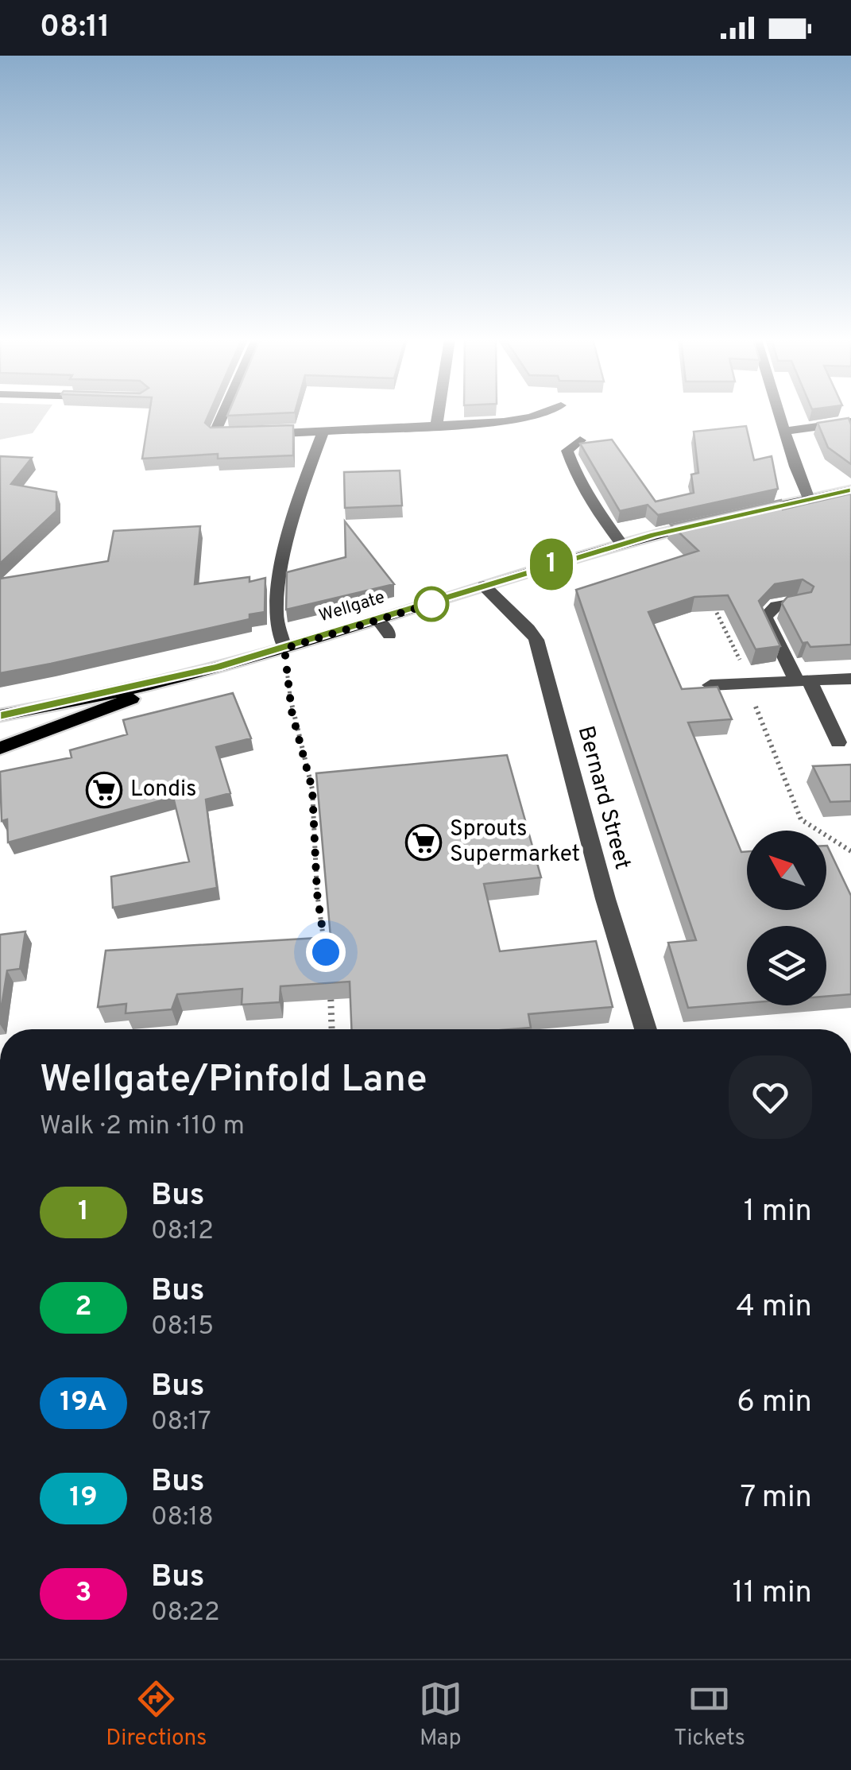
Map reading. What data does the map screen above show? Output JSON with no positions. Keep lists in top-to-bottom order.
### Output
{
  "streets": {
    "main road": ["Wellgate"],
    "street": ["Bernard Street"]
  },
  "crossings": [
    ["Wellgate", "Bernard Street"]
  ],
  "places": {
    "supermarket": ["Londis", "Sprouts Supermarket"]
  },
  "lines": ["bus line 1"],
  "north": "top left",
  "page": {
    "status": "08:11",
    "on_map": "1",
    "heading": ["Wellgate/Pinfold Lane", "Walk · 2 min · 110 m"],
    "list": [
      {
        "mark": "1",
        "name": "Bus",
        "note": "08:12",
        "value": "1 min"
      },
      {
        "mark": "2",
        "name": "Bus",
        "note": "08:15",
        "value": "4 min"
      },
      {
        "mark": "19A",
        "name": "Bus",
        "note": "08:17",
        "value": "6 min"
      },
      {
        "mark": "19",
        "name": "Bus",
        "note": "08:18",
        "value": "7 min"
      },
      {
        "mark": "3",
        "name": "Bus",
        "note": "08:22",
        "value": "11 min"
      }
    ],
    "tabs": ["Directions", "Map", "Tickets"]
  }
}
